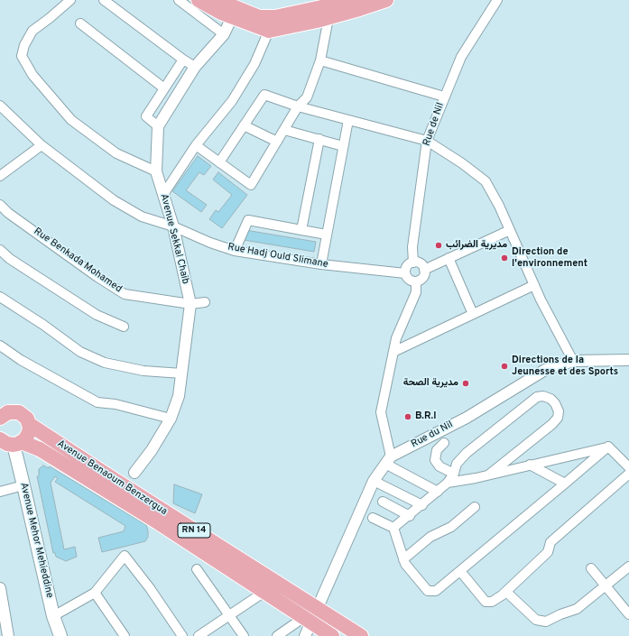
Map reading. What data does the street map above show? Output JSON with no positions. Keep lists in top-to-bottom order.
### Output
{
  "streets": {
    "main road": ["Avenue Benaoum Benzergua", "RN 14", "Avenue Mehor Mehieddine"],
    "street": [
      "Rue de Nil",
      "Avenue Sekkal Chaib",
      "Rue Hadj Ould Slimane",
      "Rue Benkada Mohamed",
      "Rue du Nil"
    ]
  },
  "crossings": [
    ["Rue de Nil", "Rue Hadj Ould Slimane"],
    ["Avenue Sekkal Chaib", "Rue Hadj Ould Slimane"],
    ["Avenue Sekkal Chaib", "Rue Benkada Mohamed"],
    ["Rue du Nil", "Avenue Benaoum Benzergua"],
    ["Avenue Benaoum Benzergua", "Avenue Mehor Mehieddine"]
  ],
  "places": [
    "مديرية الضرائب",
    "Direction de l'environnement",
    "Directions de la Jeunesse et des Sports",
    "مديرية الصحة",
    "B.R.I"
  ]
}
